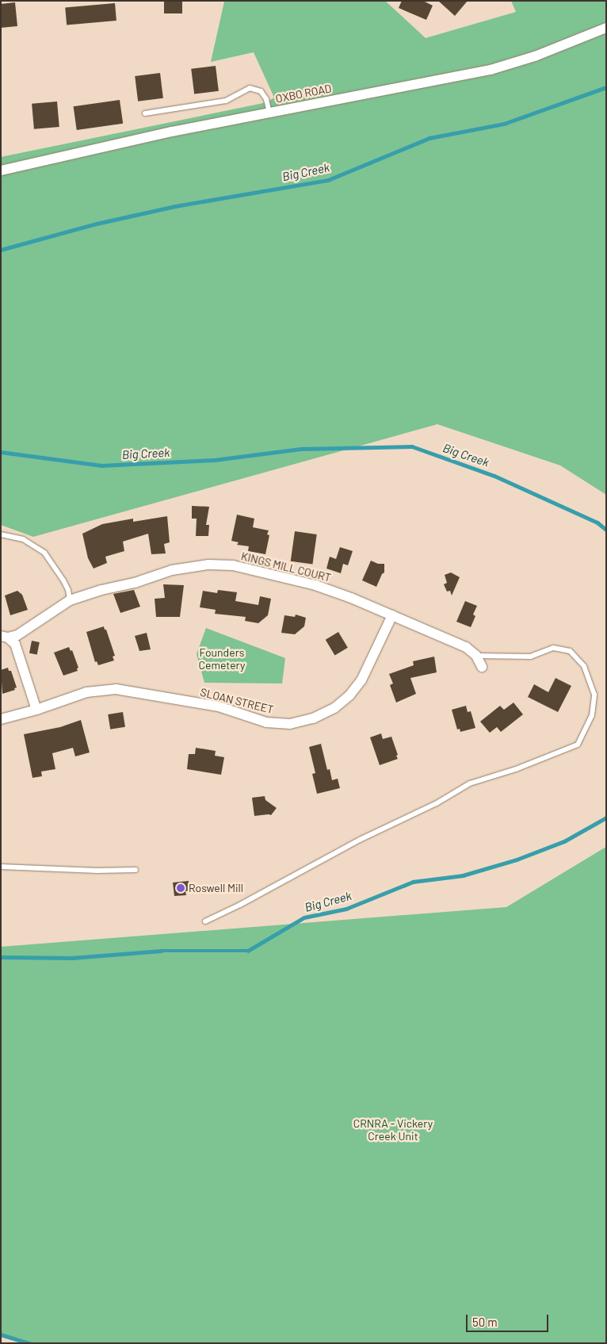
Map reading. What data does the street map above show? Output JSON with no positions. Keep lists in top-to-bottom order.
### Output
{
  "streets": {
    "street": ["OXBO ROAD", "KINGS MILL COURT", "SLOAN STREET"]
  },
  "crossings": [
    ["KINGS MILL COURT", "SLOAN STREET"]
  ],
  "water": ["Big Creek"],
  "parks": ["Founders Cemetery", "CRNRA - Vickery Creek Unit"],
  "places": ["Roswell Mill"],
  "scale_bar": "50 m"
}
